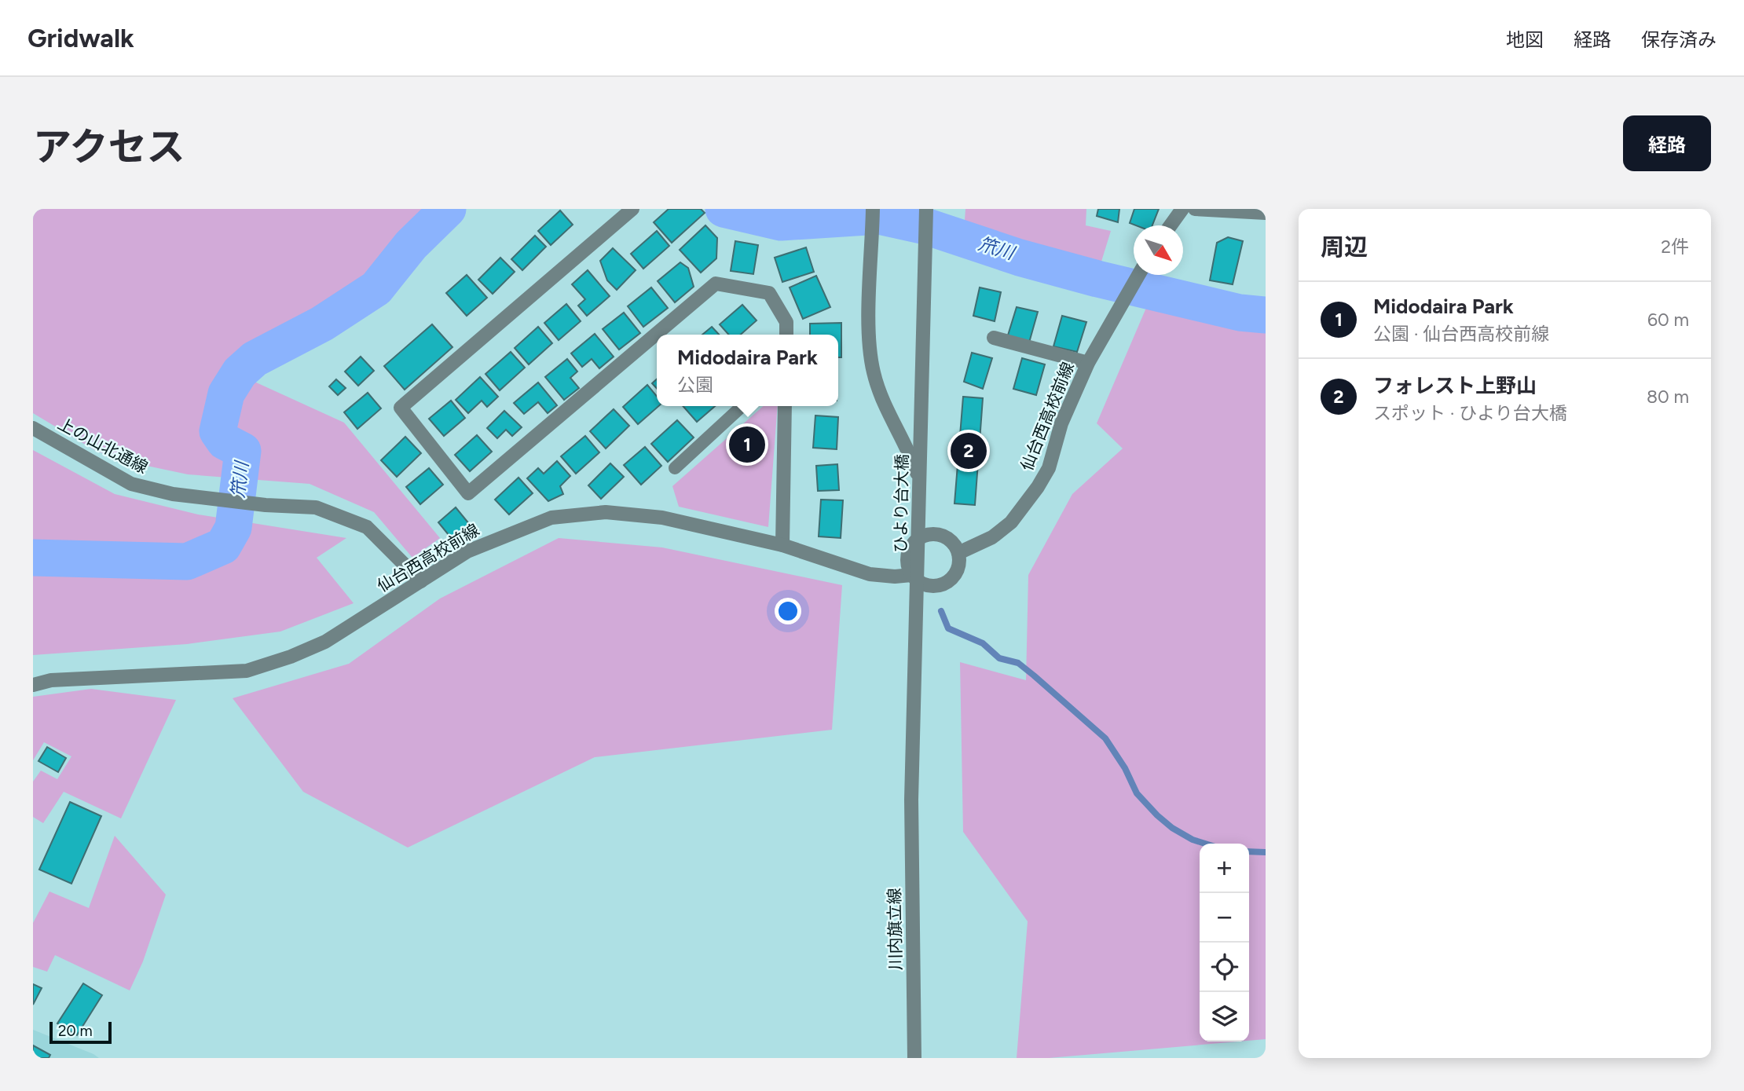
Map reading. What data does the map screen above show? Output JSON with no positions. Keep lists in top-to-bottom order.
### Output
{
  "streets": {
    "street": [
      "仙台西高校前線",
      "上の山北通線",
      "ひより台大橋",
      "川内旗立線"
    ]
  },
  "crossings": [
    ["仙台西高校前線", "上の山北通線"],
    ["ひより台大橋", "川内旗立線"]
  ],
  "water": ["笊川"],
  "scale_bar": "20 m",
  "north": "bottom right",
  "page": {
    "header": "Gridwalk",
    "nav": ["地図", "経路", "保存済み"],
    "title": "アクセス",
    "buttons": "経路",
    "heading": ["周辺", "2件"],
    "list": [
      {
        "mark": "1",
        "name": "Midodaira Park",
        "note": "公園 · 仙台西高校前線",
        "value": "60 m"
      },
      {
        "mark": "2",
        "name": "フォレスト上野山",
        "note": "スポット · ひより台大橋",
        "value": "80 m"
      }
    ],
    "popup": ["Midodaira Park", "公園"],
    "pins": ["1", "2"],
    "map_buttons": ["+", "−"],
    "scale": "20 m"
  }
}
